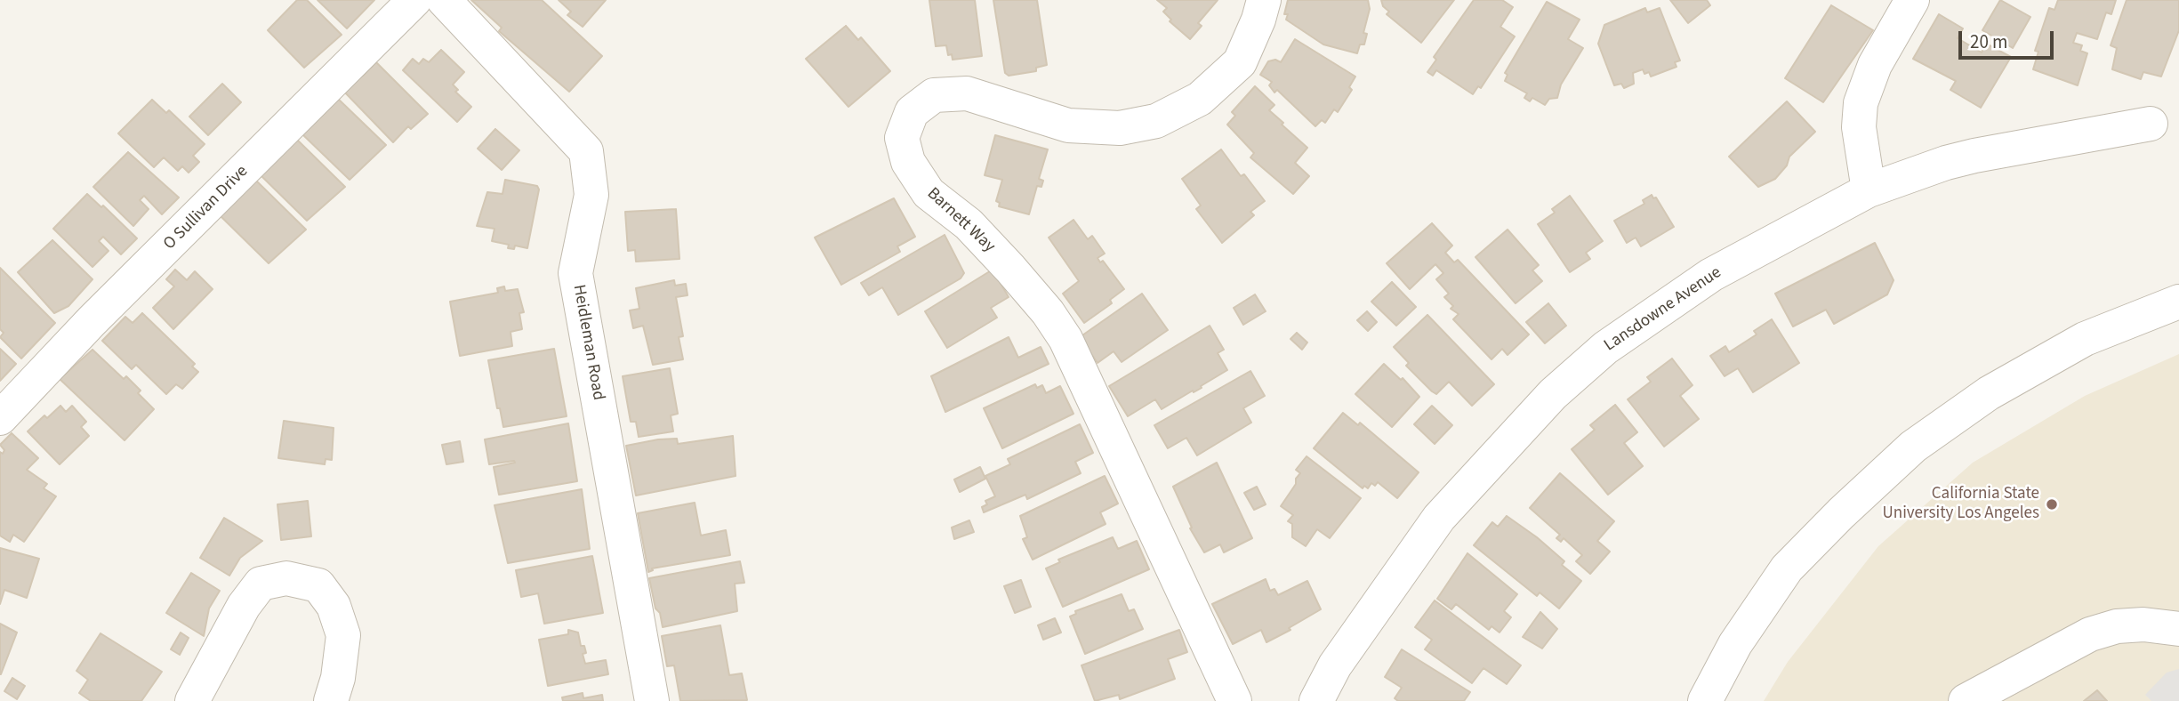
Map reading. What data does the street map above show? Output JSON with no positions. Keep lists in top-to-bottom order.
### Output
{
  "streets": {
    "street": [
      "O Sullivan Drive",
      "Barnett Way",
      "Lansdowne Avenue",
      "Heidleman Road"
    ]
  },
  "places": ["California State University Los Angeles"],
  "scale_bar": "20 m"
}
